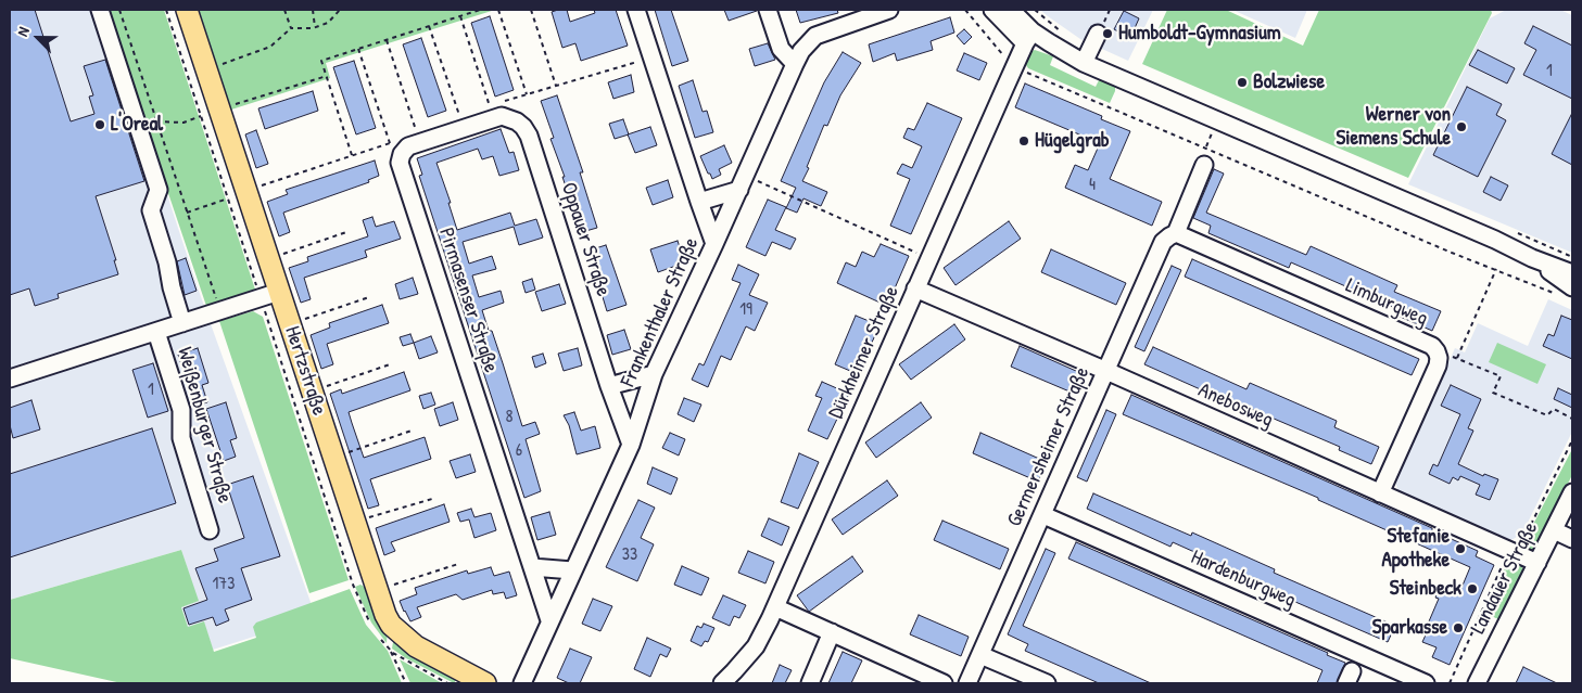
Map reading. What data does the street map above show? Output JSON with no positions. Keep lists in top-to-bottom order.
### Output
{
  "streets": {
    "main road": ["Hertzstraße"],
    "street": [
      "Oppauer Straße",
      "Pirmasenser Straße",
      "Limburgweg",
      "Frankenthaler Straße",
      "Dürkheimer Straße",
      "Anebosweg",
      "Weißenburger Straße",
      "Germersheimer Straße",
      "Landauer Straße",
      "Hardenburgweg"
    ]
  },
  "crossings": [
    ["Oppauer Straße", "Pirmasenser Straße"],
    ["Oppauer Straße", "Frankenthaler Straße"],
    ["Pirmasenser Straße", "Frankenthaler Straße"],
    ["Limburgweg", "Germersheimer Straße"],
    ["Dürkheimer Straße", "Anebosweg"],
    ["Hertzstraße", "Weißenburger Straße"],
    ["Anebosweg", "Germersheimer Straße"],
    ["Anebosweg", "Landauer Straße"],
    ["Germersheimer Straße", "Hardenburgweg"]
  ],
  "places": [
    "Humboldt-Gymnasium",
    "Bolzwiese",
    "L'Oreal",
    "Werner von Siemens Schule",
    "Hügelgrab",
    "Stefanie Apotheke",
    "Steinbeck",
    "Sparkasse"
  ],
  "house_numbers": [
    "1",
    "4",
    "19",
    "1",
    "8",
    "6",
    "33",
    "173"
  ],
  "north": "top left"
}
